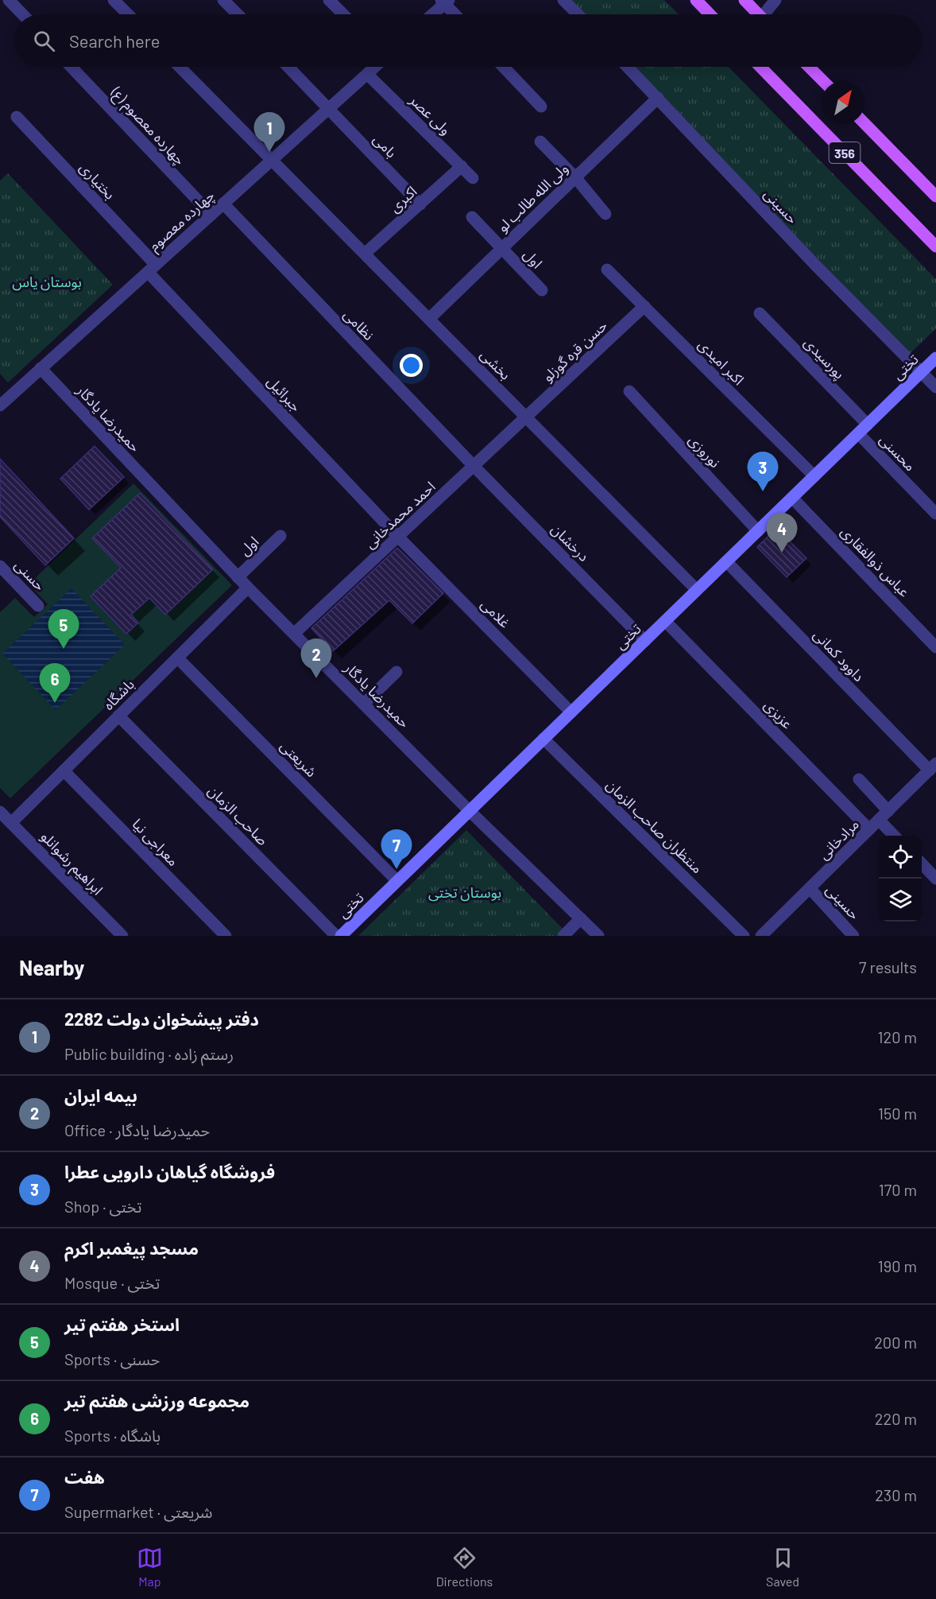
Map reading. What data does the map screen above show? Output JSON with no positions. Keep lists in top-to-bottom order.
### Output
{
  "streets": {
    "main road": ["356", "تختی"],
    "street": [
      "ولی عصر",
      "چهارده معصوم (ع)",
      "بامی",
      "بختیاری",
      "ولی الله طالب لو",
      "اکبری",
      "حسینی",
      "چهارده معصوم",
      "اول",
      "نظامی",
      "حسن قره گوزلو",
      "پورسیدی",
      "اکبر امیدی",
      "بخشی",
      "جبرائیل",
      "حمیدرضا یادگار",
      "نوروزی",
      "محسنی",
      "احمد محمدخانی",
      "درخشان",
      "عباس ذوالفقاری",
      "حسنی",
      "غلامی",
      "داوود کمانی",
      "باشگاه",
      "عزیزی",
      "شریعتی",
      "صاحب الزمان",
      "منتظران صاحب الزمان",
      "مرادخانی",
      "معراجی نیا",
      "ابراهیم رشوانلو"
    ]
  },
  "crossings": [
    ["ولی عصر", "اکبری"],
    ["ولی عصر", "چهارده معصوم"],
    ["چهارده معصوم (ع)", "چهارده معصوم"],
    ["بامی", "اکبری"],
    ["بامی", "چهارده معصوم"],
    ["بختیاری", "چهارده معصوم"],
    ["بختیاری", "جبرائیل"],
    ["ولی الله طالب لو", "حسینی"],
    ["ولی الله طالب لو", "اول"],
    ["ولی الله طالب لو", "بخشی"],
    ["اکبری", "بخشی"],
    ["حسینی", "تختی"],
    ["حسینی", "مرادخانی"],
    ["چهارده معصوم", "نظامی"],
    ["چهارده معصوم", "بخشی"],
    ["چهارده معصوم", "جبرائیل"],
    ["چهارده معصوم", "حمیدرضا یادگار"],
    ["اول", "حمیدرضا یادگار"],
    ["نظامی", "احمد محمدخانی"],
    ["نظامی", "درخشان"],
    ["حسن قره گوزلو", "اکبر امیدی"],
    ["حسن قره گوزلو", "بخشی"],
    ["حسن قره گوزلو", "احمد محمدخانی"],
    ["پورسیدی", "تختی"],
    ["اکبر امیدی", "تختی"],
    ["بخشی", "تختی"],
    ["بخشی", "احمد محمدخانی"],
    ["تختی", "حمیدرضا یادگار"],
    ["تختی", "نوروزی"],
    ["تختی", "محسنی"],
    ["تختی", "درخشان"],
    ["تختی", "عباس ذوالفقاری"],
    ["تختی", "غلامی"],
    ["تختی", "داوود کمانی"],
    ["تختی", "عزیزی"],
    ["تختی", "شریعتی"],
    ["تختی", "منتظران صاحب الزمان"],
    ["جبرائیل", "احمد محمدخانی"],
    ["جبرائیل", "غلامی"],
    ["حمیدرضا یادگار", "احمد محمدخانی"],
    ["حمیدرضا یادگار", "باشگاه"],
    ["احمد محمدخانی", "درخشان"],
    ["احمد محمدخانی", "غلامی"],
    ["داوود کمانی", "مرادخانی"],
    ["باشگاه", "شریعتی"],
    ["باشگاه", "صاحب الزمان"],
    ["باشگاه", "معراجی نیا"],
    ["باشگاه", "ابراهیم رشوانلو"],
    ["عزیزی", "مرادخانی"]
  ],
  "parks": ["بوستان یاس", "بوستان تختی"],
  "north": "top right",
  "page": {
    "search": "Search here",
    "pins": [
      "1",
      "3",
      "4",
      "5",
      "2",
      "6",
      "7"
    ],
    "heading": ["Nearby", "7 results"],
    "list": [
      {
        "mark": "1",
        "name": "دفتر پیشخوان دولت 2282",
        "note": "Public building · رستم زاده",
        "value": "120 m"
      },
      {
        "mark": "2",
        "name": "بیمه ایران",
        "note": "Office · حمیدرضا یادگار",
        "value": "150 m"
      },
      {
        "mark": "3",
        "name": "فروشگاه گیاهان دارویی عطرا",
        "note": "Shop · تختی",
        "value": "170 m"
      },
      {
        "mark": "4",
        "name": "مسجد پیغمبر اکرم",
        "note": "Mosque · تختی",
        "value": "190 m"
      },
      {
        "mark": "5",
        "name": "استخر هفتم تیر",
        "note": "Sports · حسنی",
        "value": "200 m"
      },
      {
        "mark": "6",
        "name": "مجموعه ورزشی هفتم تیر",
        "note": "Sports · باشگاه",
        "value": "220 m"
      },
      {
        "mark": "7",
        "name": "هفت",
        "note": "Supermarket · شریعتی",
        "value": "230 m"
      }
    ],
    "nav": ["Map", "Directions", "Saved"]
  }
}
